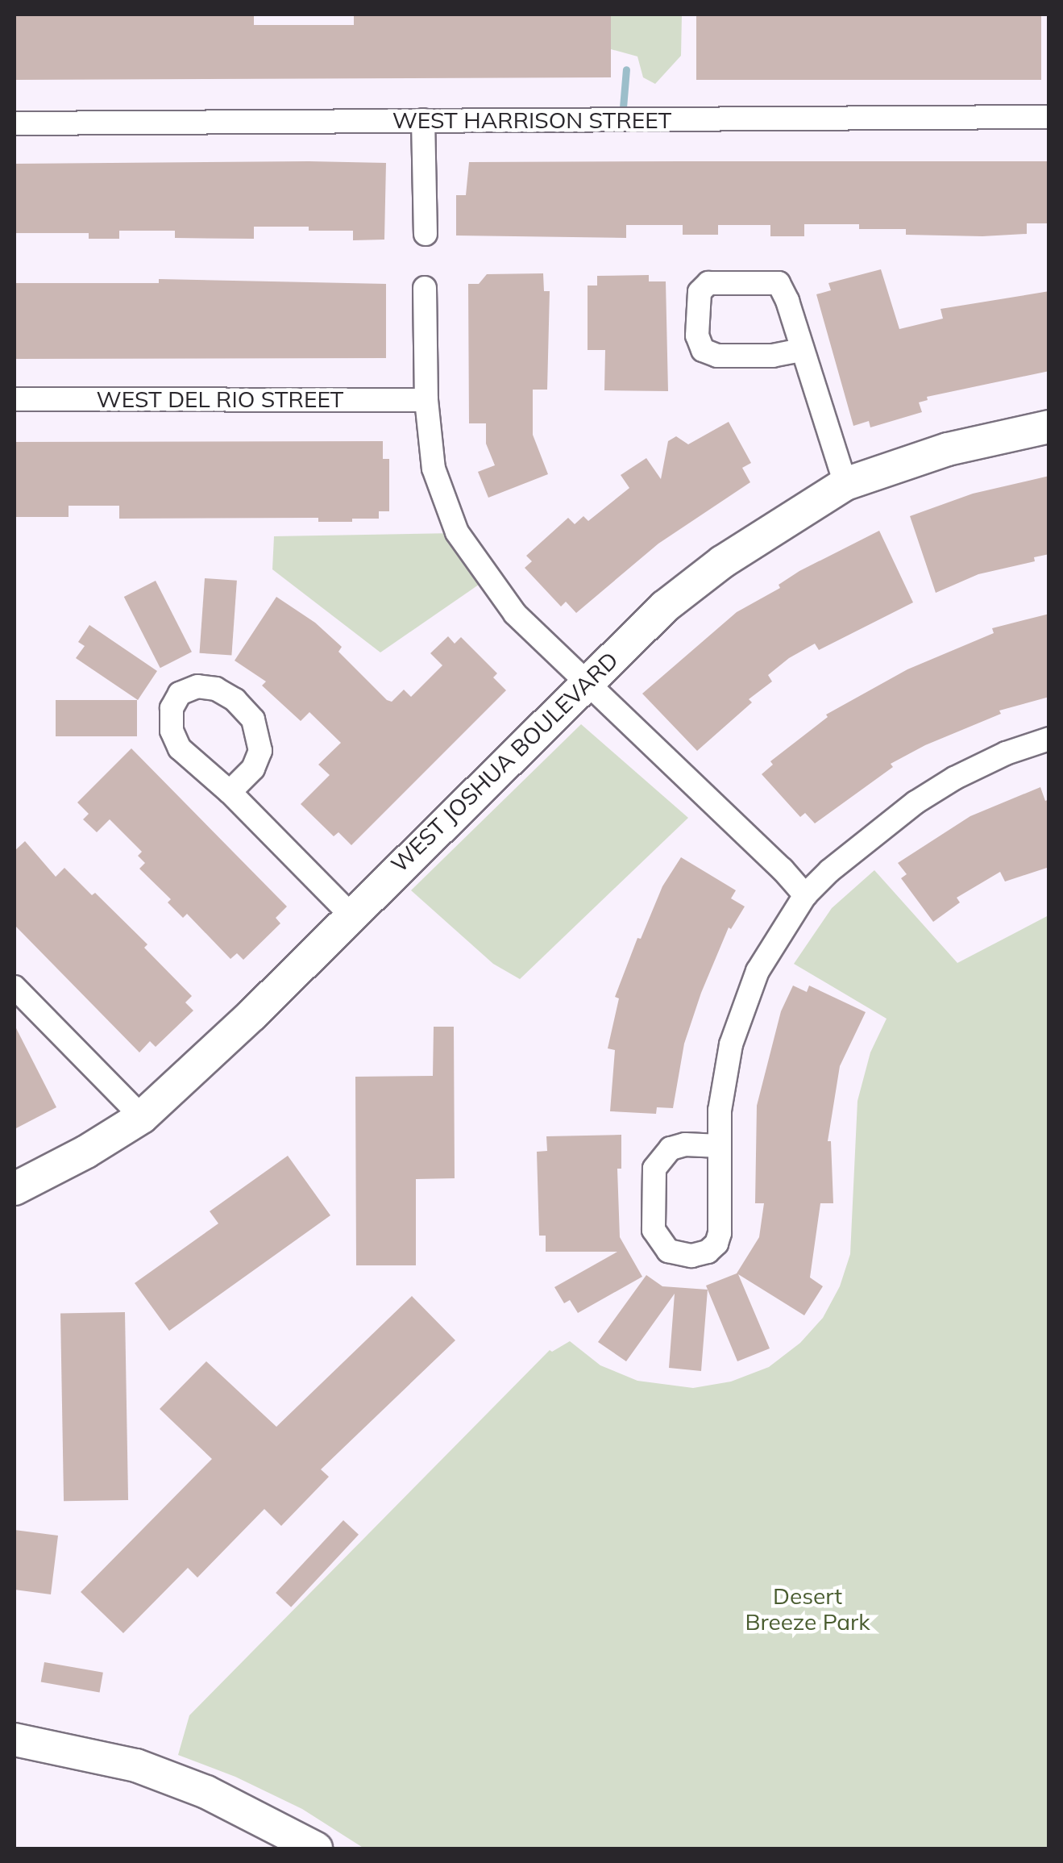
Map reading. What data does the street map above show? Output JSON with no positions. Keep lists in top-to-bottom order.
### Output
{
  "streets": {
    "street": ["WEST HARRISON STREET", "WEST DEL RIO STREET", "WEST JOSHUA BOULEVARD"]
  },
  "parks": ["Desert Breeze Park"]
}
